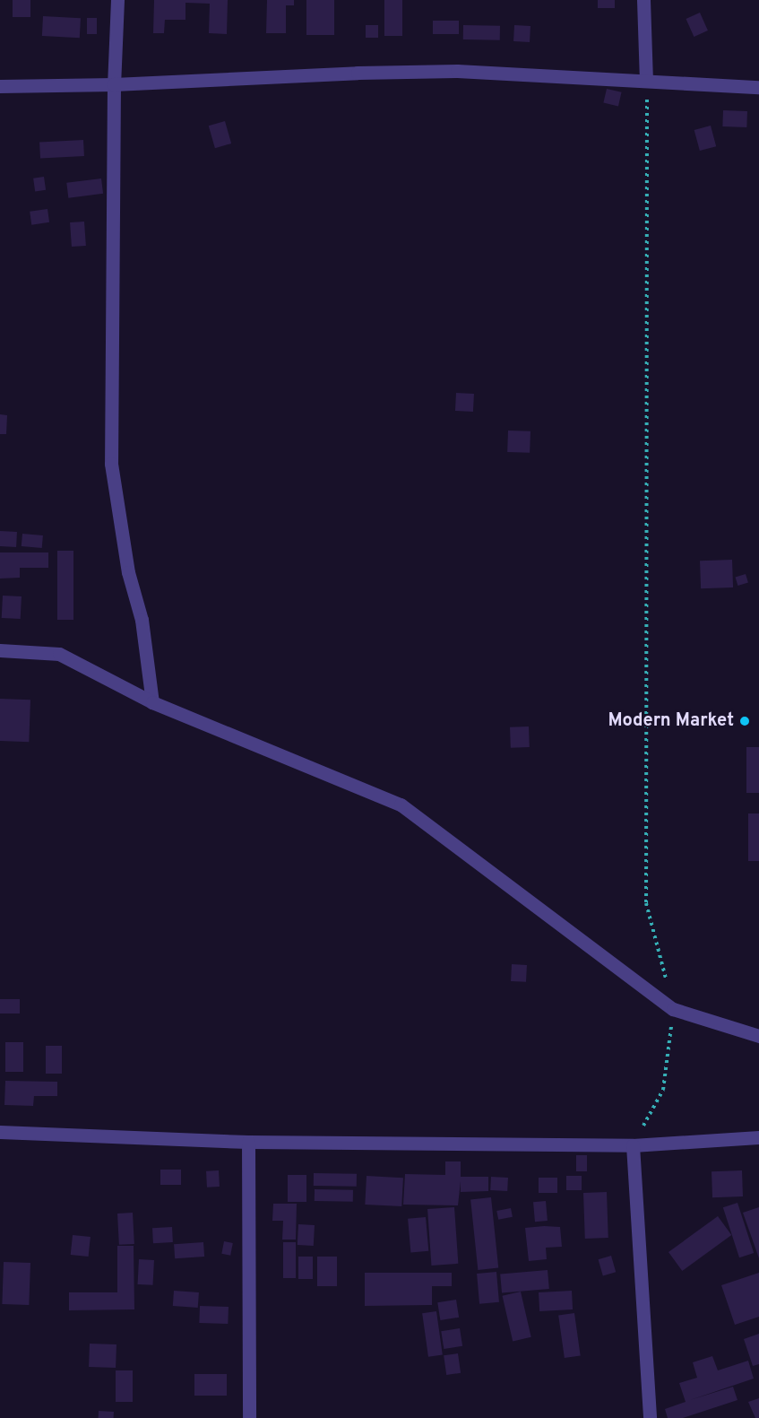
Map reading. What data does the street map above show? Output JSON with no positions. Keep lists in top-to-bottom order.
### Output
{
  "places": ["Modern Market"]
}
